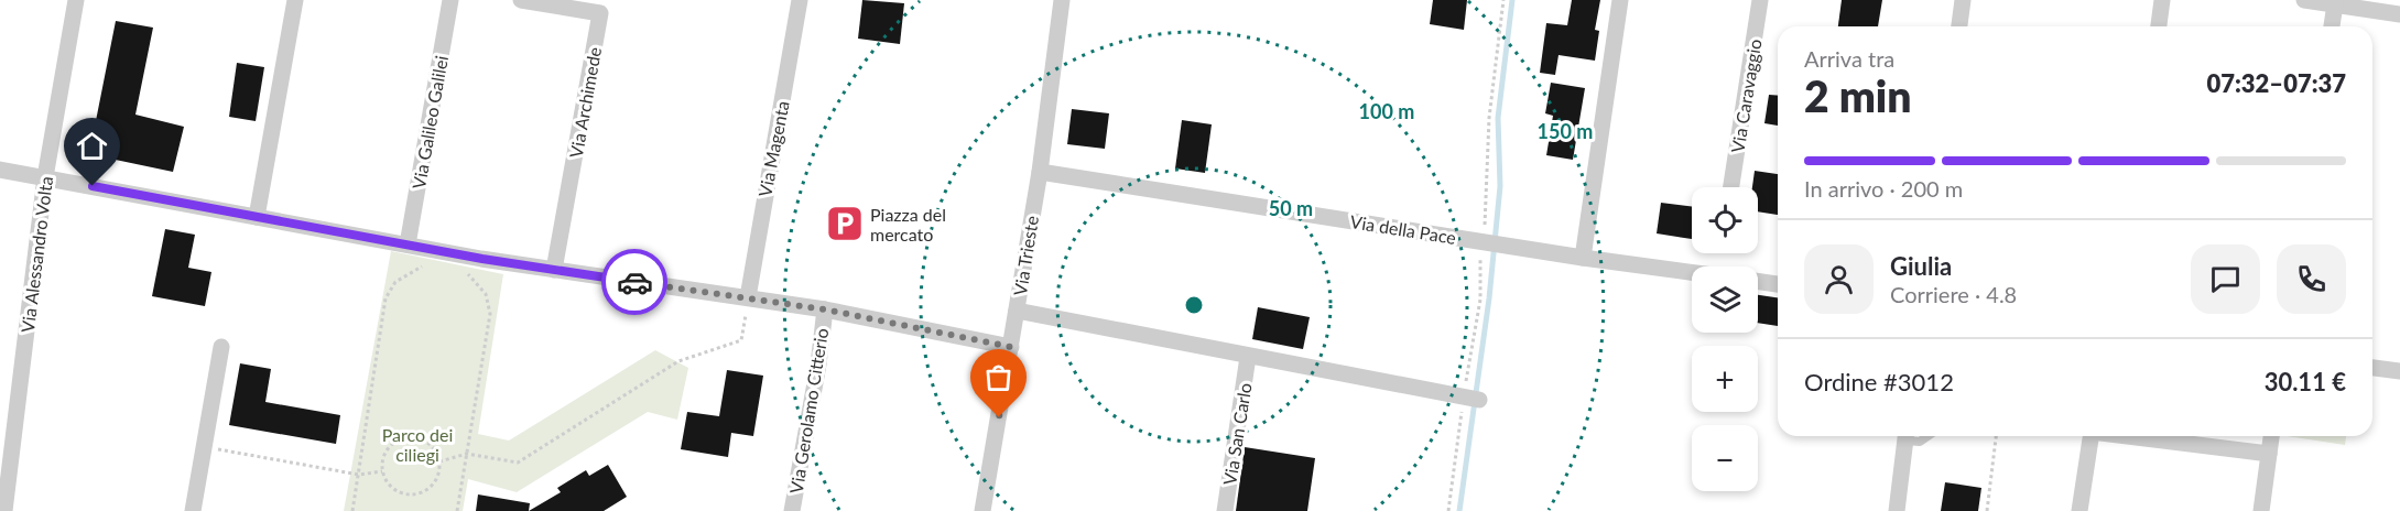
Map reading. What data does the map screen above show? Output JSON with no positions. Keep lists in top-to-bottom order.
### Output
{
  "streets": {
    "street": [
      "Via Caravaggio",
      "Via Archimede",
      "Via Galileo Galilei",
      "Via Magenta",
      "Via della Pace",
      "Via Alessandro Volta",
      "Via Trieste",
      "Via Gerolamo Citterio",
      "Via San Carlo"
    ]
  },
  "crossings": [
    ["Via della Pace", "Via Trieste"]
  ],
  "parks": ["Parco dei ciliegi"],
  "places": {
    "parking": ["Piazza del mercato"]
  },
  "page": {
    "heading": ["2 min", "Arriva tra", "07:32–07:37"],
    "panel": [
      "Giulia",
      "Corriere · 4.8",
      "Ordine #3012",
      "30.11 €"
    ],
    "bar": "In arrivo · 200 m",
    "map_buttons": ["+", "−"]
  },
  "rings": ["100 m", "150 m", "50 m"]
}
